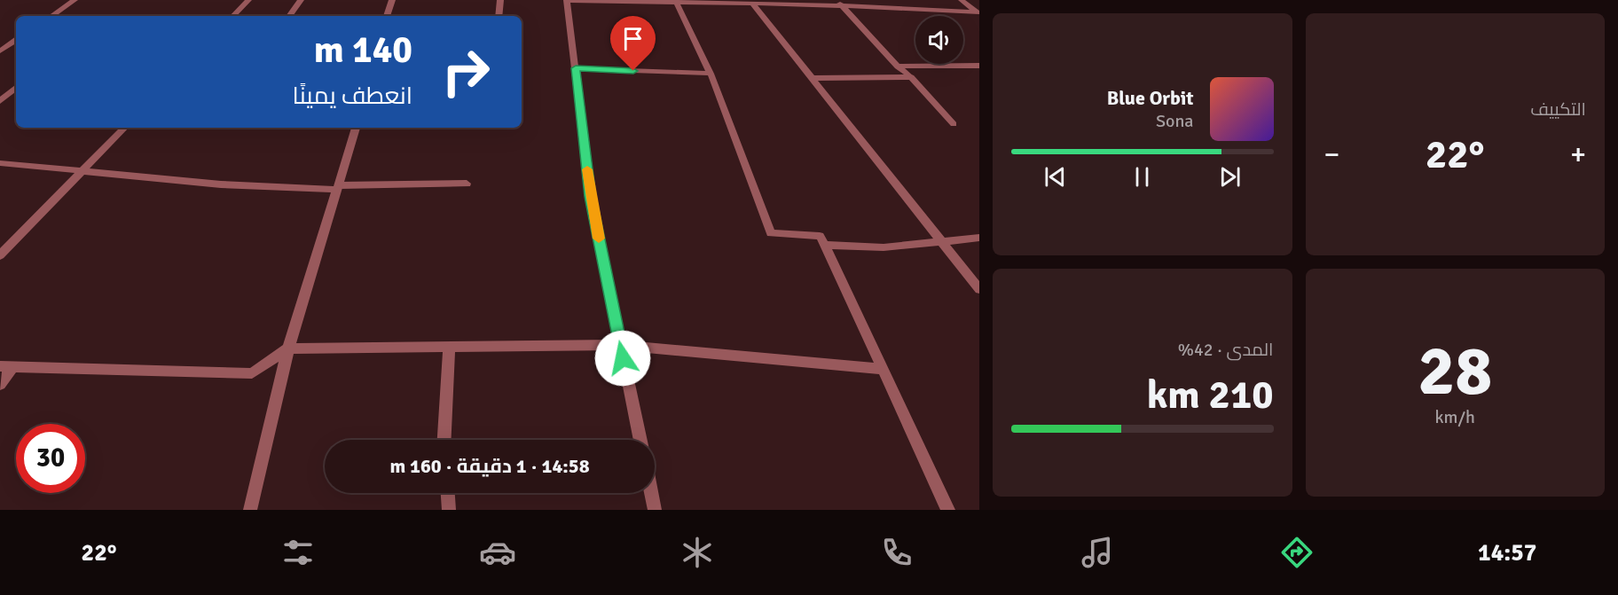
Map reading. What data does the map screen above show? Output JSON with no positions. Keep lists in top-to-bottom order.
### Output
{
  "page": {
    "tile": [
      "التكييف",
      ["28", "km/h"],
      ["المدى · 42%", "210 km"]
    ],
    "turn": ["140 m", "انعطف يمينًا"],
    "song": ["Blue Orbit", "Sona"],
    "heat": ["−", "22°", "+"],
    "limit": "30",
    "trip": "14:58 · 1 دقيقة · 160 m",
    "tabs": ["14:57", "22°"]
  }
}
